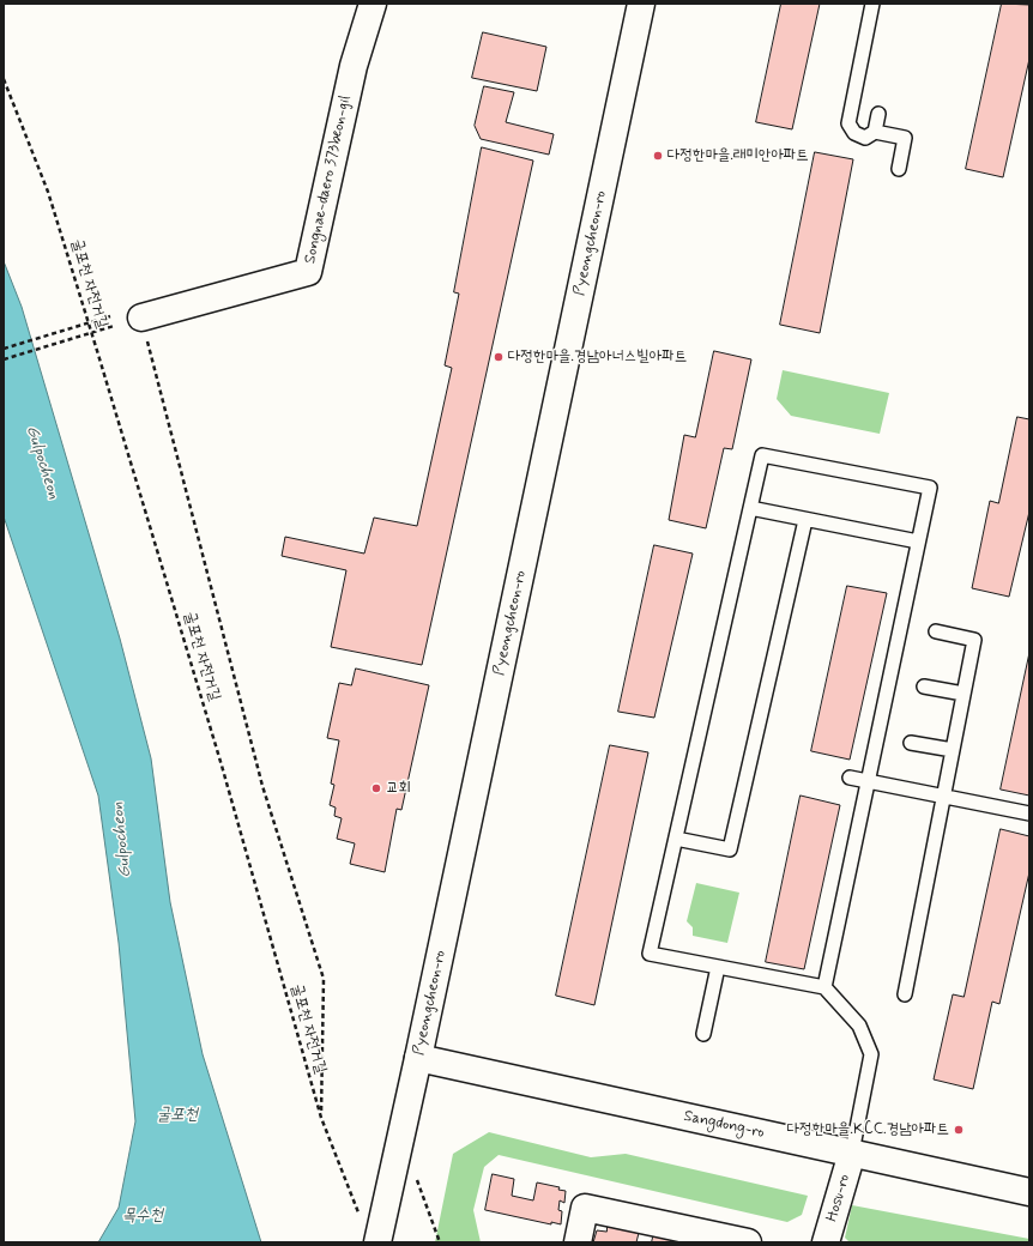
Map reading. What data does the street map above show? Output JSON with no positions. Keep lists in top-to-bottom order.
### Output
{
  "streets": {
    "street": [
      "Songnae-daero 373beon-gil",
      "Pyeongcheon-ro",
      "Sangdong-ro",
      "Hosu-ro"
    ],
    "path": ["굴포천 자전거길"]
  },
  "crossings": [
    ["Pyeongcheon-ro", "Sangdong-ro"],
    ["Sangdong-ro", "Hosu-ro"]
  ],
  "water": ["Gulpocheon", "굴포천", "목수천"],
  "places": [
    "다정한마을.래미안아파트",
    "다정한마을.경남아너스빌아파트",
    "교회",
    "다정한마을.KCC.경남아파트"
  ]
}
